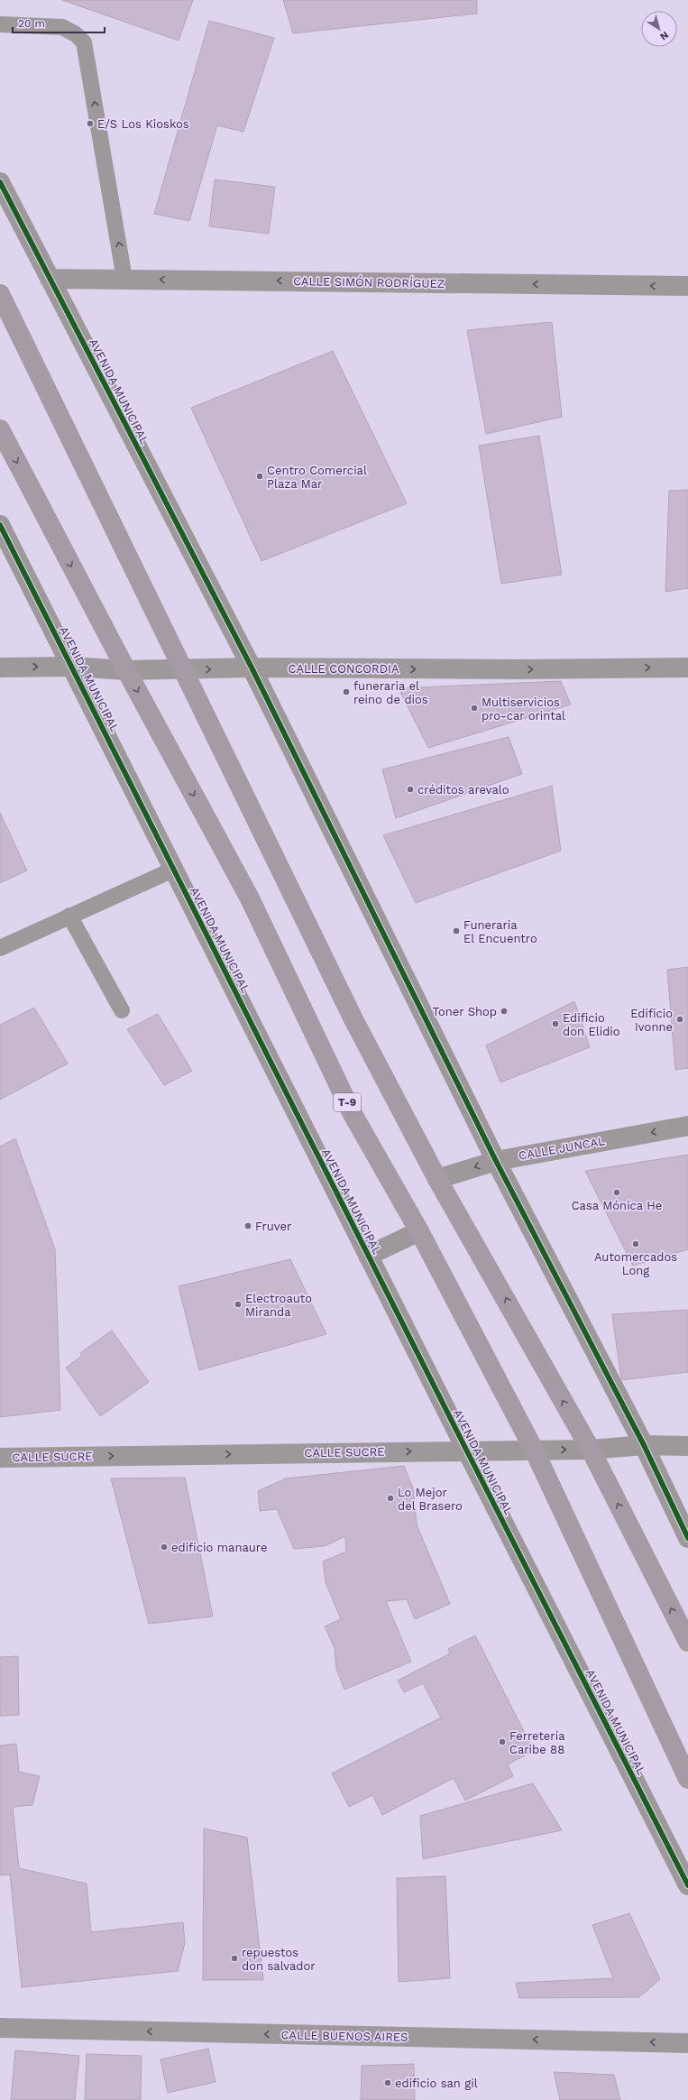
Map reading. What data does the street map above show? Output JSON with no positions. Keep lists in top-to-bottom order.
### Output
{
  "streets": {
    "highway": ["T-9"],
    "street": [
      "CALLE SIMÓN RODRÍGUEZ",
      "AVENIDA MUNICIPAL",
      "CALLE CONCORDIA",
      "CALLE JUNCAL",
      "CALLE SUCRE",
      "CALLE BUENOS AIRES"
    ]
  },
  "crossings": [
    ["CALLE SIMÓN RODRÍGUEZ", "AVENIDA MUNICIPAL"],
    ["AVENIDA MUNICIPAL", "CALLE CONCORDIA"],
    ["AVENIDA MUNICIPAL", "CALLE JUNCAL"],
    ["AVENIDA MUNICIPAL", "CALLE SUCRE"],
    ["CALLE CONCORDIA", "T-9"],
    ["T-9", "CALLE SUCRE"]
  ],
  "one_way": [
    "CALLE SIMÓN RODRÍGUEZ",
    "CALLE CONCORDIA",
    "CALLE JUNCAL",
    "CALLE SUCRE",
    "CALLE BUENOS AIRES"
  ],
  "places": [
    "E/S Los Kioskos",
    "Centro Comercial Plaza Mar",
    "funeraria el reino de dios",
    "Multiservicios pro-car orintal",
    "créditos arevalo",
    "Funeraria El Encuentro",
    "Toner Shop",
    "Edificio Ivonne",
    "Edificio don Elidio",
    "Casa Mónica He",
    "Fruver",
    "Automercados Long",
    "Electroauto Miranda",
    "Lo Mejor del Brasero",
    "edificio manaure",
    "Ferretería Caribe 88",
    "repuestos don salvador",
    "edificio san gil"
  ],
  "scale_bar": "20 m",
  "north": "bottom right"
}
